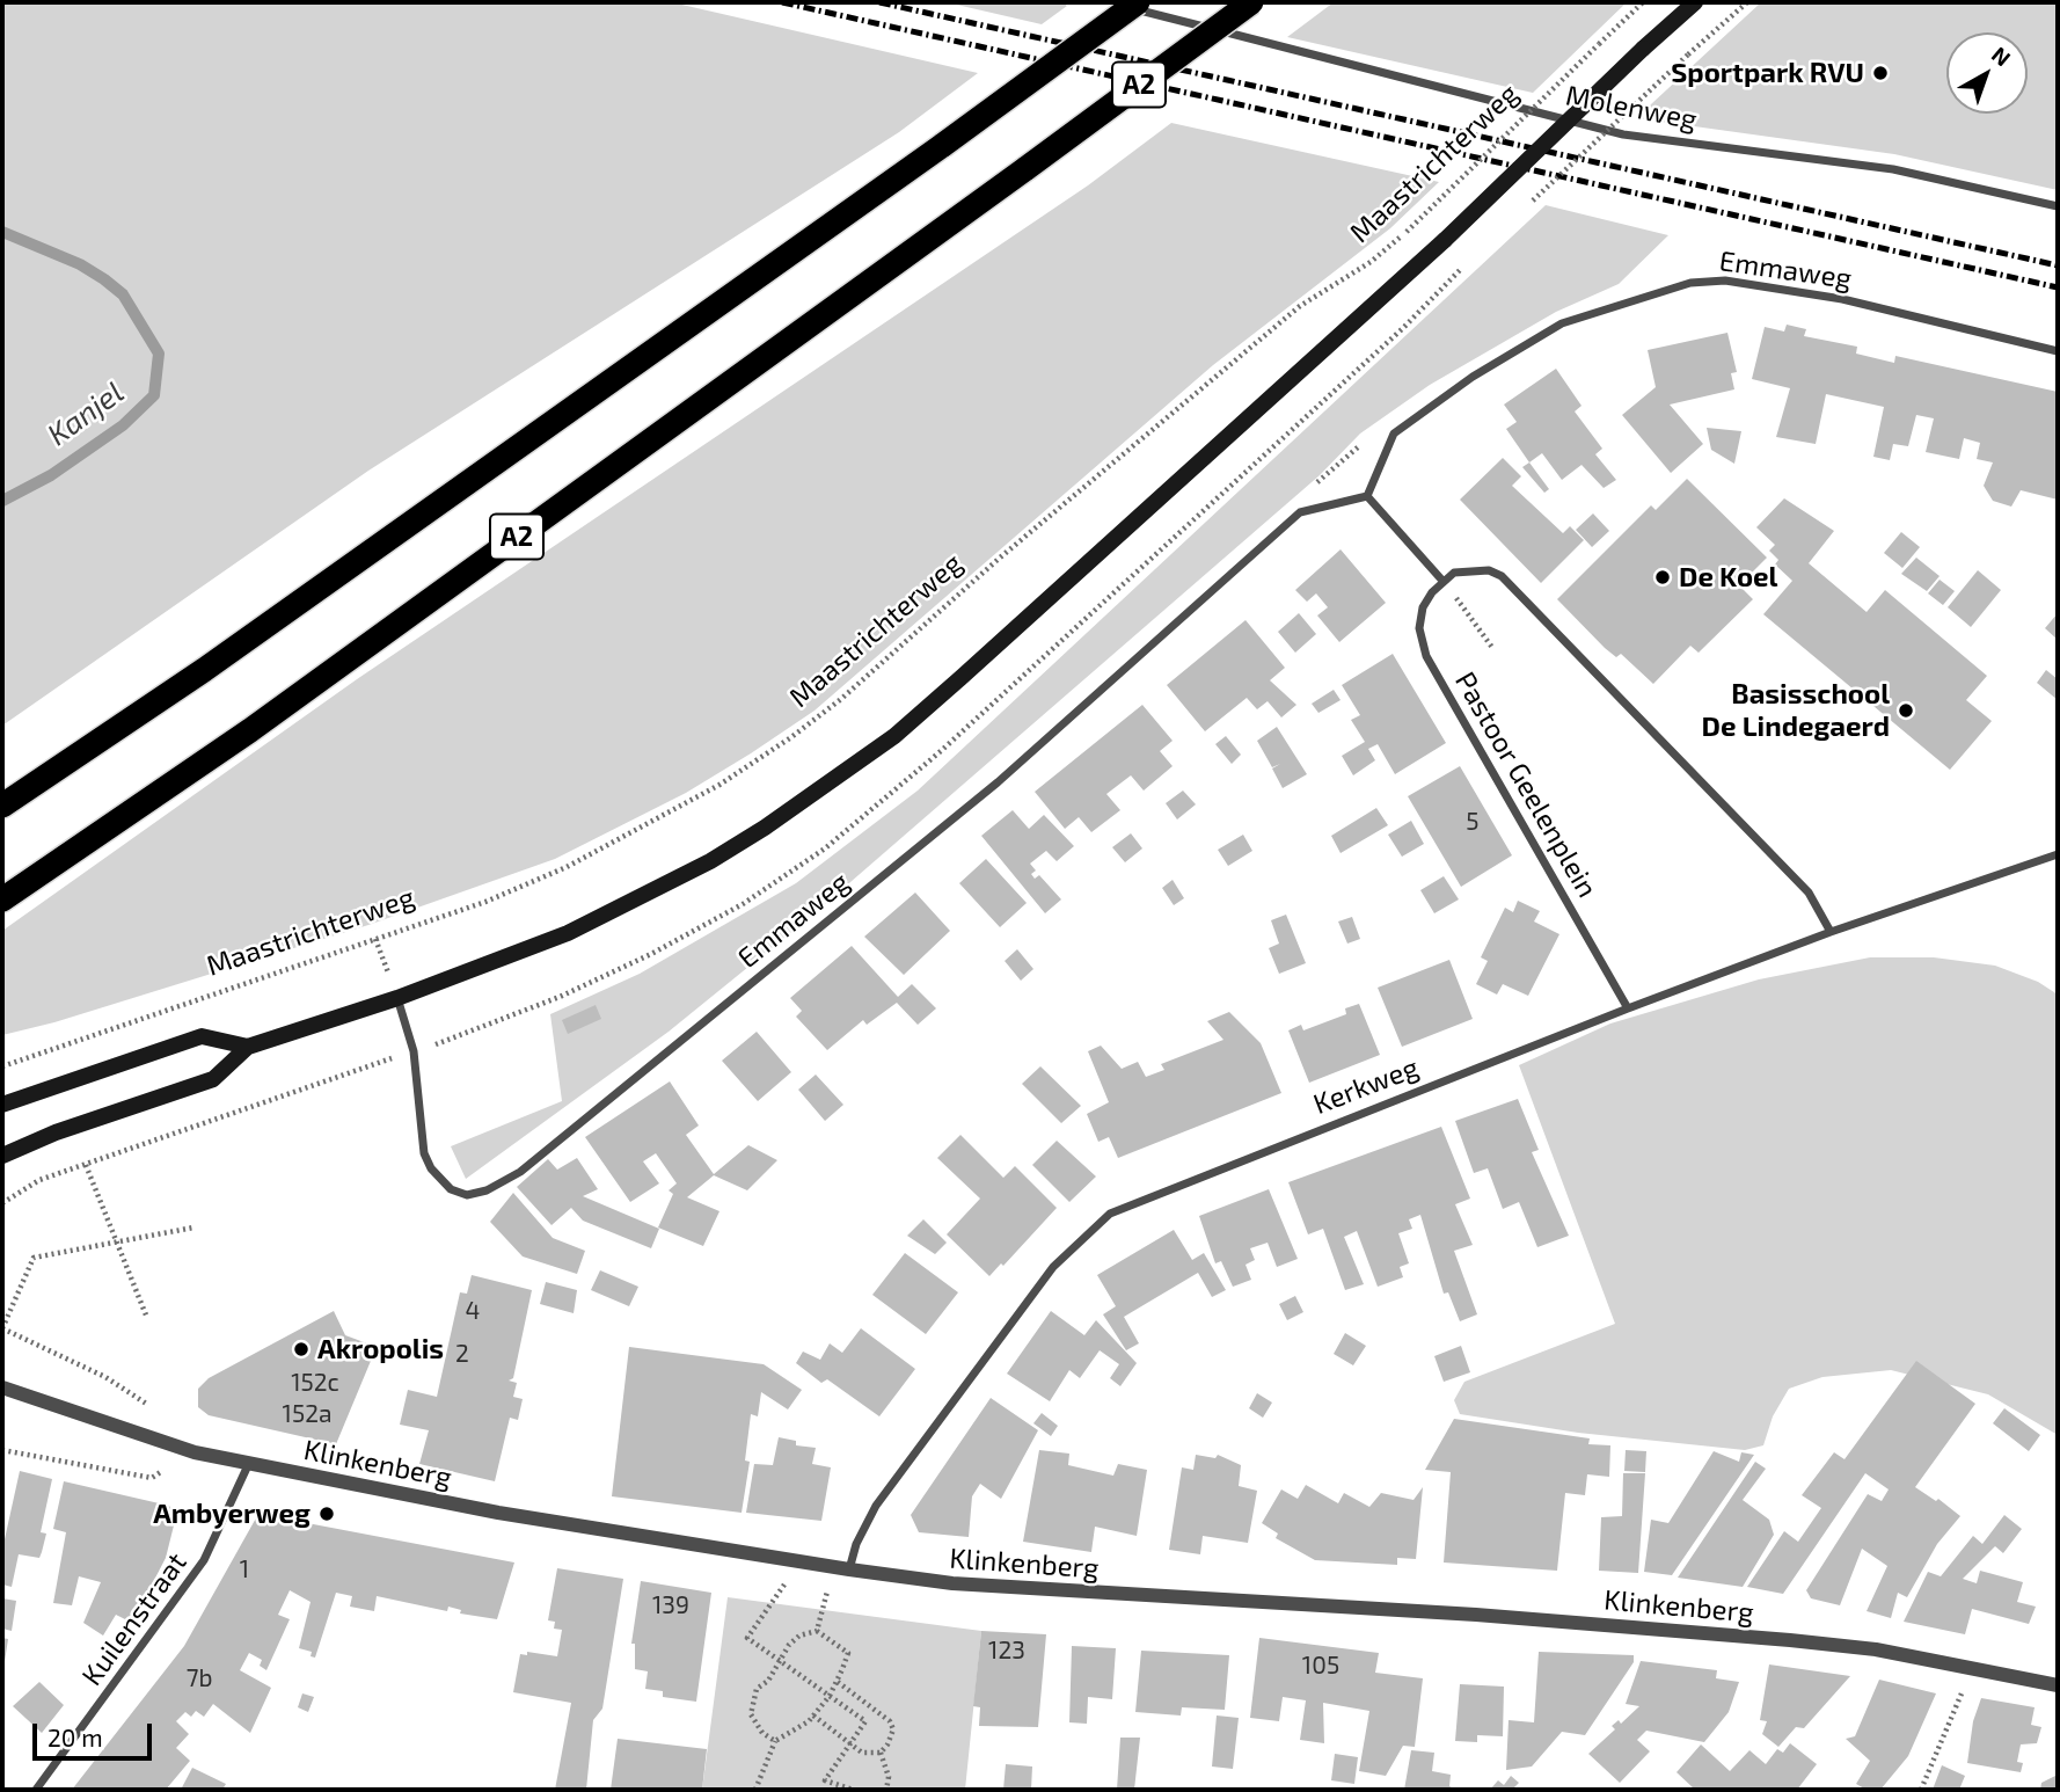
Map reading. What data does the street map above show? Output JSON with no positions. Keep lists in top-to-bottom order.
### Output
{
  "streets": {
    "highway": ["A2"],
    "street": [
      "Molenweg",
      "Emmaweg",
      "Pastoor Geelenplein",
      "Kerkweg",
      "Klinkenberg",
      "Kuilenstraat"
    ],
    "path": ["Maastrichterweg"]
  },
  "crossings": [
    ["A2", "Molenweg"],
    ["Pastoor Geelenplein", "Kerkweg"],
    ["Kerkweg", "Klinkenberg"],
    ["Klinkenberg", "Kuilenstraat"]
  ],
  "water": ["Kanjel"],
  "places": [
    "Sportpark RVU",
    "De Koel",
    "Basisschool De Lindegaerd",
    "Akropolis",
    "Ambyerweg"
  ],
  "house_numbers": [
    "5",
    "4",
    "2",
    "152c",
    "152a",
    "1",
    "139",
    "123",
    "105",
    "7b"
  ],
  "scale_bar": "20 m",
  "north": "top right"
}
